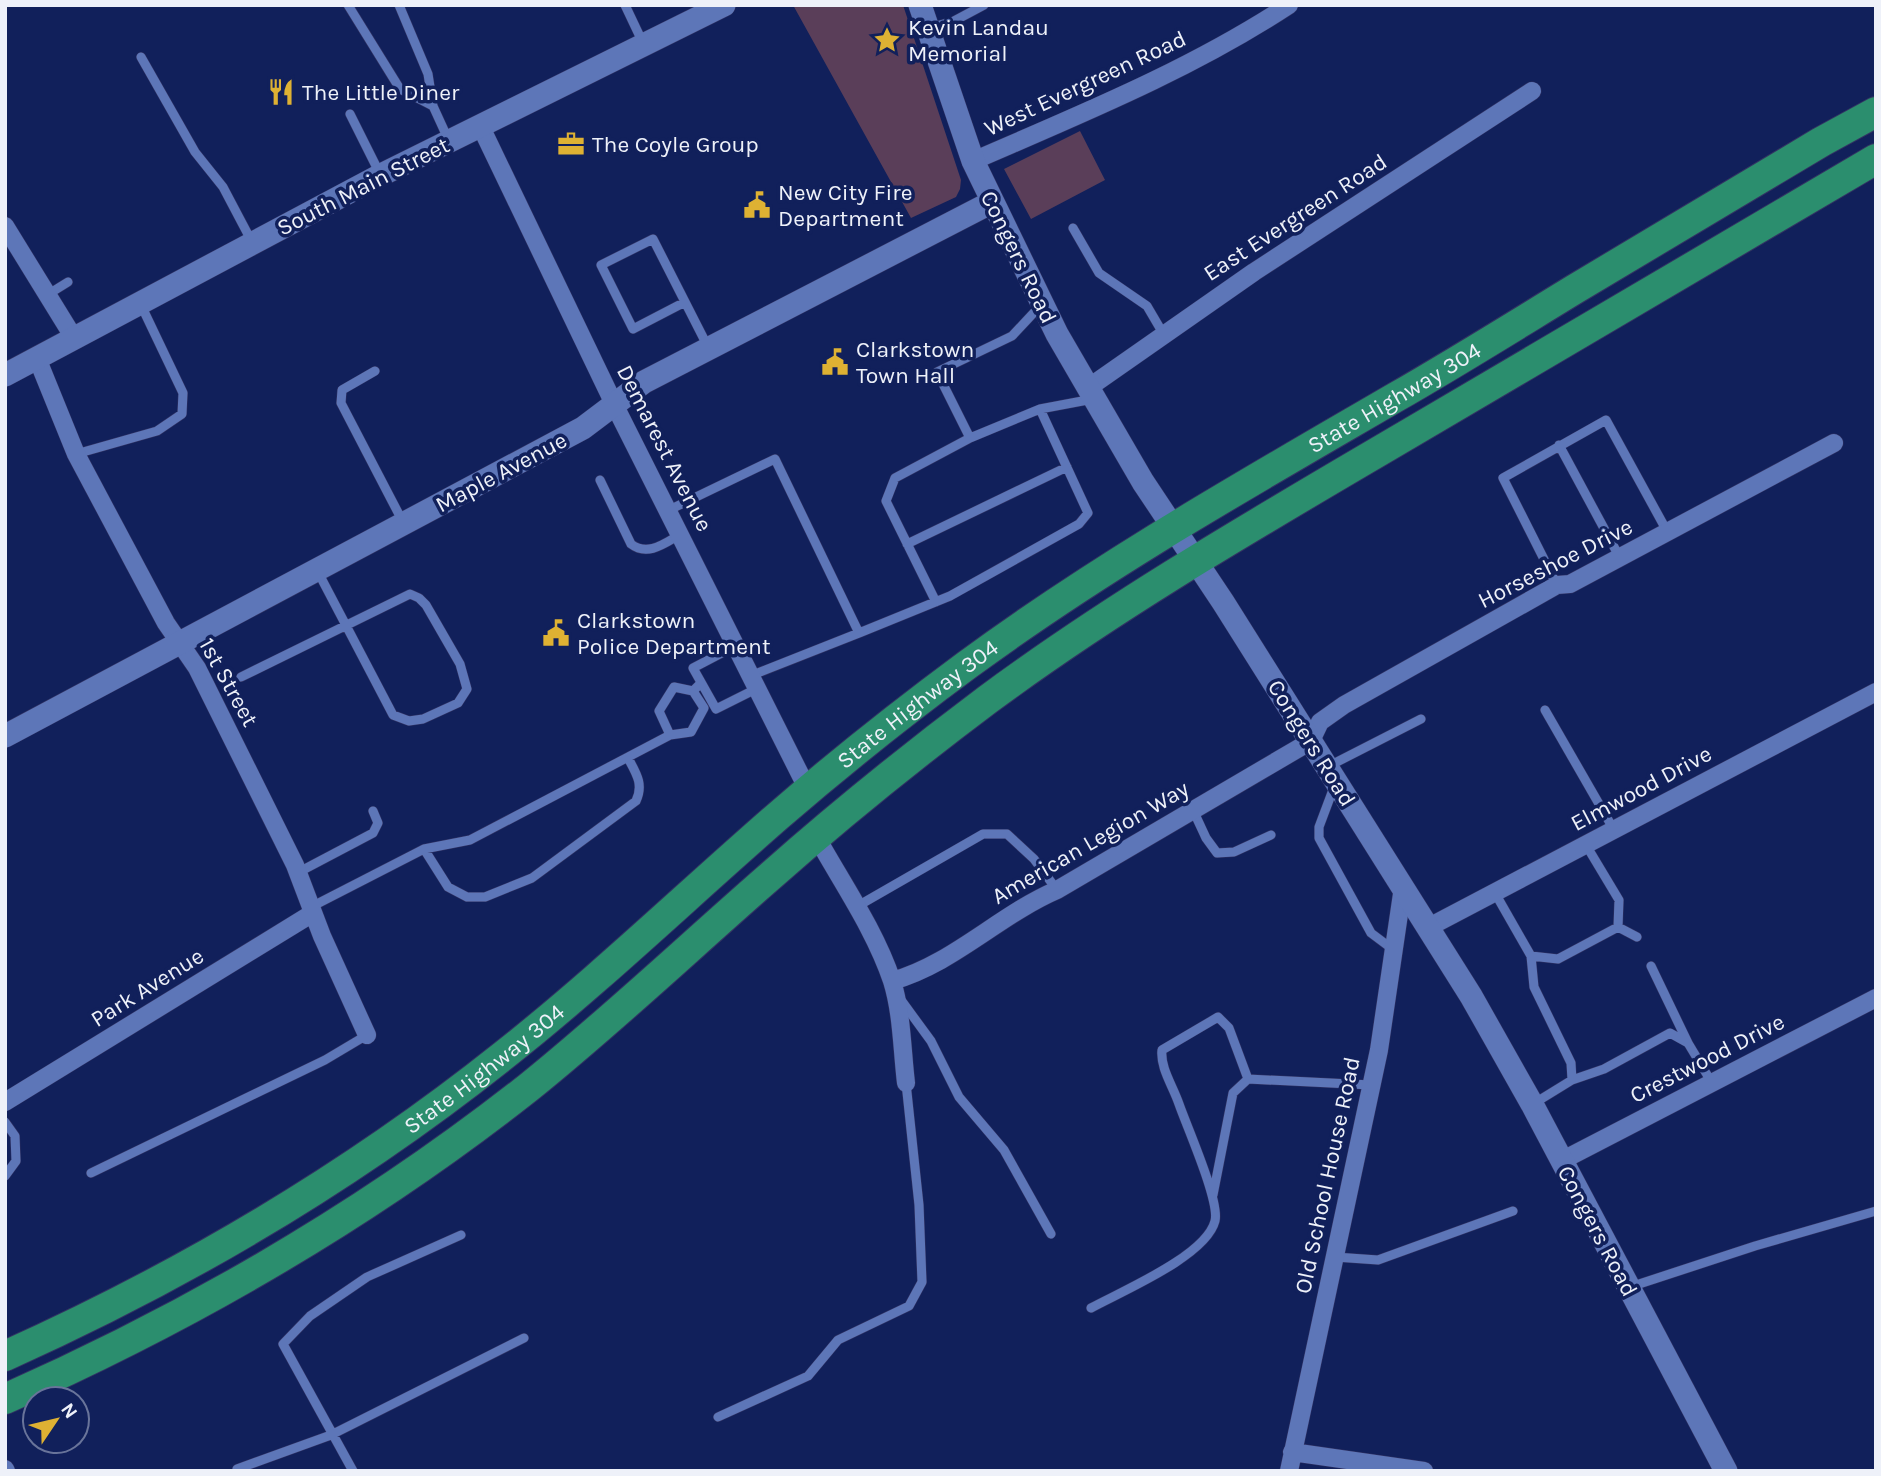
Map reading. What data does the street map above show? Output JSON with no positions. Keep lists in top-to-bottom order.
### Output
{
  "streets": {
    "main road": ["State Highway 304"],
    "street": [
      "West Evergreen Road",
      "South Main Street",
      "East Evergreen Road",
      "Congers Road",
      "Demarest Avenue",
      "Maple Avenue",
      "Horseshoe Drive",
      "1st Street",
      "Elmwood Drive",
      "American Legion Way",
      "Park Avenue",
      "Crestwood Drive",
      "Old School House Road"
    ]
  },
  "crossings": [
    ["West Evergreen Road", "Congers Road"],
    ["South Main Street", "Demarest Avenue"],
    ["South Main Street", "1st Street"],
    ["East Evergreen Road", "Congers Road"],
    ["Congers Road", "State Highway 304"],
    ["Congers Road", "Maple Avenue"],
    ["Congers Road", "Horseshoe Drive"],
    ["Congers Road", "Elmwood Drive"],
    ["Congers Road", "American Legion Way"],
    ["Congers Road", "Crestwood Drive"],
    ["Congers Road", "Old School House Road"],
    ["State Highway 304", "Demarest Avenue"],
    ["Demarest Avenue", "Maple Avenue"],
    ["Maple Avenue", "1st Street"],
    ["Horseshoe Drive", "American Legion Way"],
    ["1st Street", "Park Avenue"]
  ],
  "places": {
    "place": ["Kevin Landau Memorial"],
    "restaurant": ["The Little Diner"],
    "office": ["The Coyle Group"],
    "public building": ["New City Fire Department", "Clarkstown Town Hall", "Clarkstown Police Department"]
  },
  "north": "top right"
}
